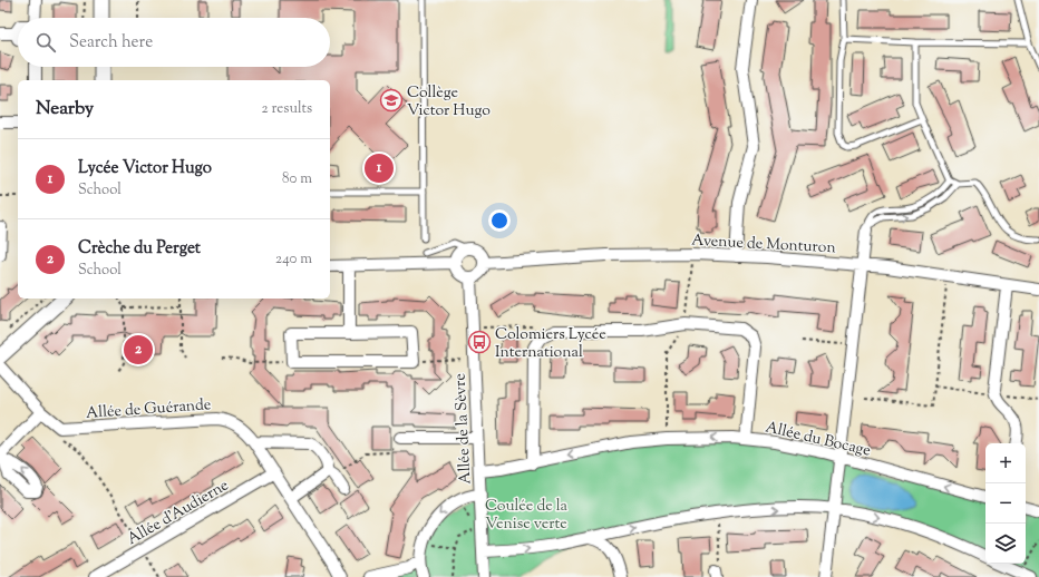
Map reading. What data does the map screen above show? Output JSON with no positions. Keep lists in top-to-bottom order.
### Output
{
  "streets": {
    "street": [
      "Avenue de Monturon",
      "Allée de Guérande",
      "Allée de la Sèvre",
      "Allée du Bocage",
      "Allée d'Audierne"
    ]
  },
  "crossings": [
    ["Avenue de Monturon", "Allée de la Sèvre"],
    ["Allée de Guérande", "Allée d'Audierne"],
    ["Allée de la Sèvre", "Allée du Bocage"]
  ],
  "parks": ["Coulée de la Venise verte"],
  "places": {
    "school or university": ["Collège Victor Hugo"],
    "bus stop": ["Colomiers Lycée International"]
  },
  "page": {
    "search": "Search here",
    "heading": ["Nearby", "2 results"],
    "list": [
      {
        "mark": "1",
        "name": "Lycée Victor Hugo",
        "note": "School",
        "value": "80 m"
      },
      {
        "mark": "2",
        "name": "Crèche du Perget",
        "note": "School",
        "value": "240 m"
      }
    ],
    "pins": ["1", "2"],
    "map_buttons": ["+", "−"]
  }
}
